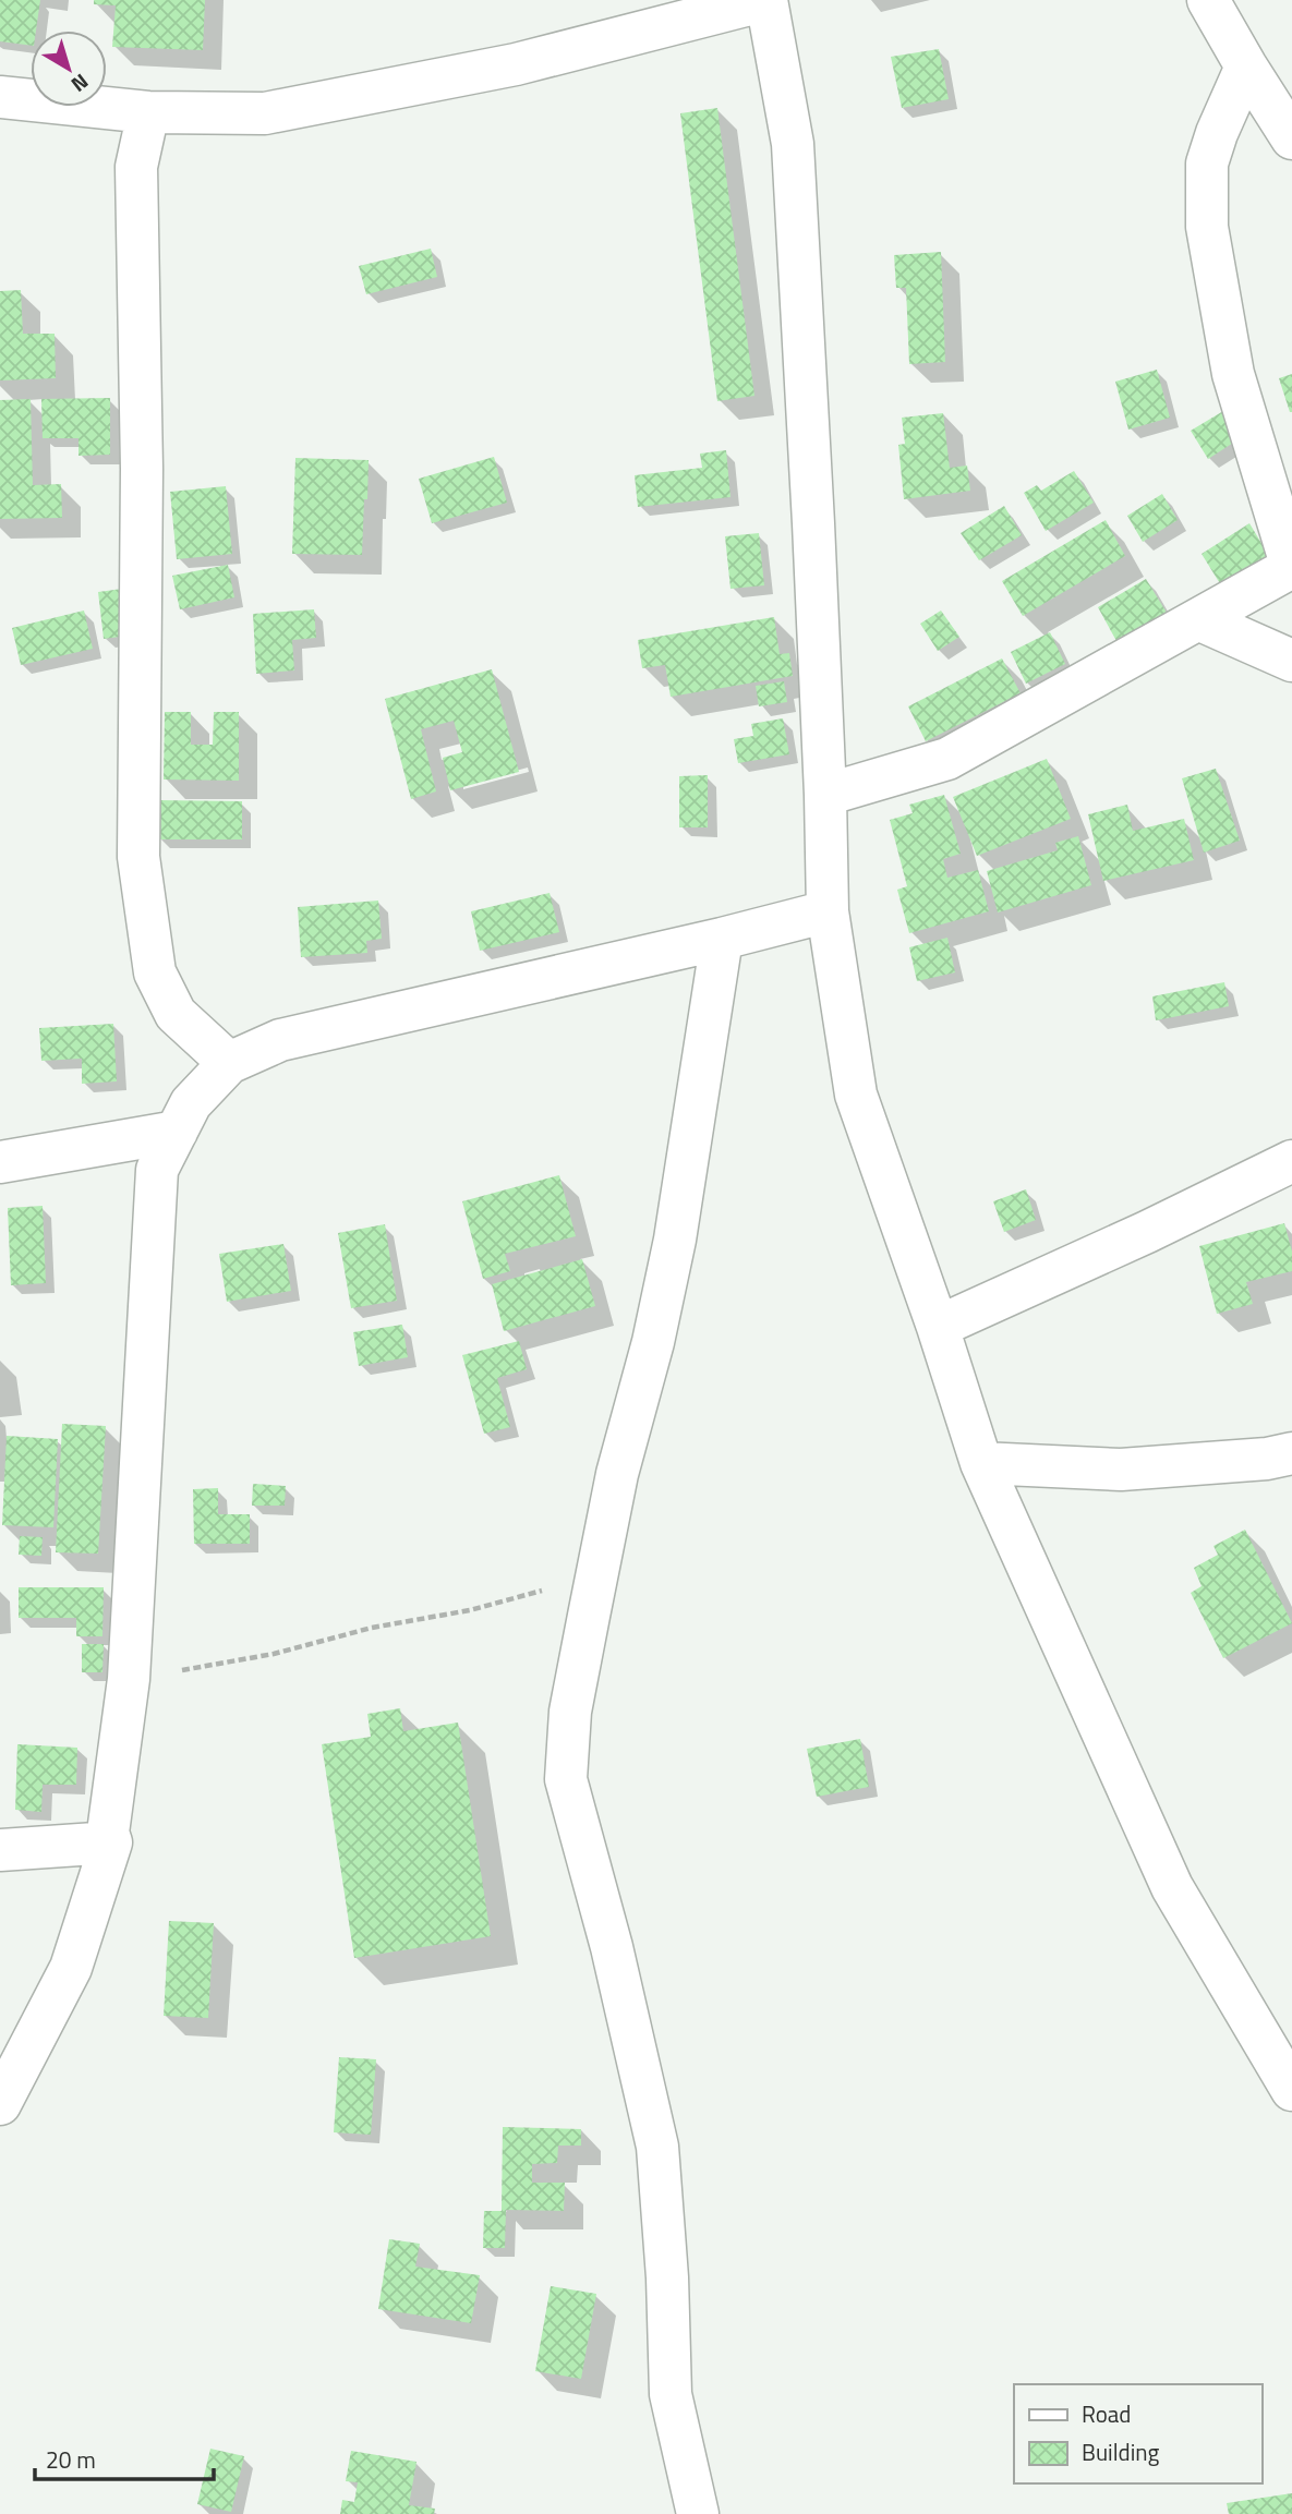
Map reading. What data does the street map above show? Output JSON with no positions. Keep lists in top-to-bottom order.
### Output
{
  "legend": ["Road", "Building"],
  "scale_bar": "20 m",
  "north": "bottom right"
}
